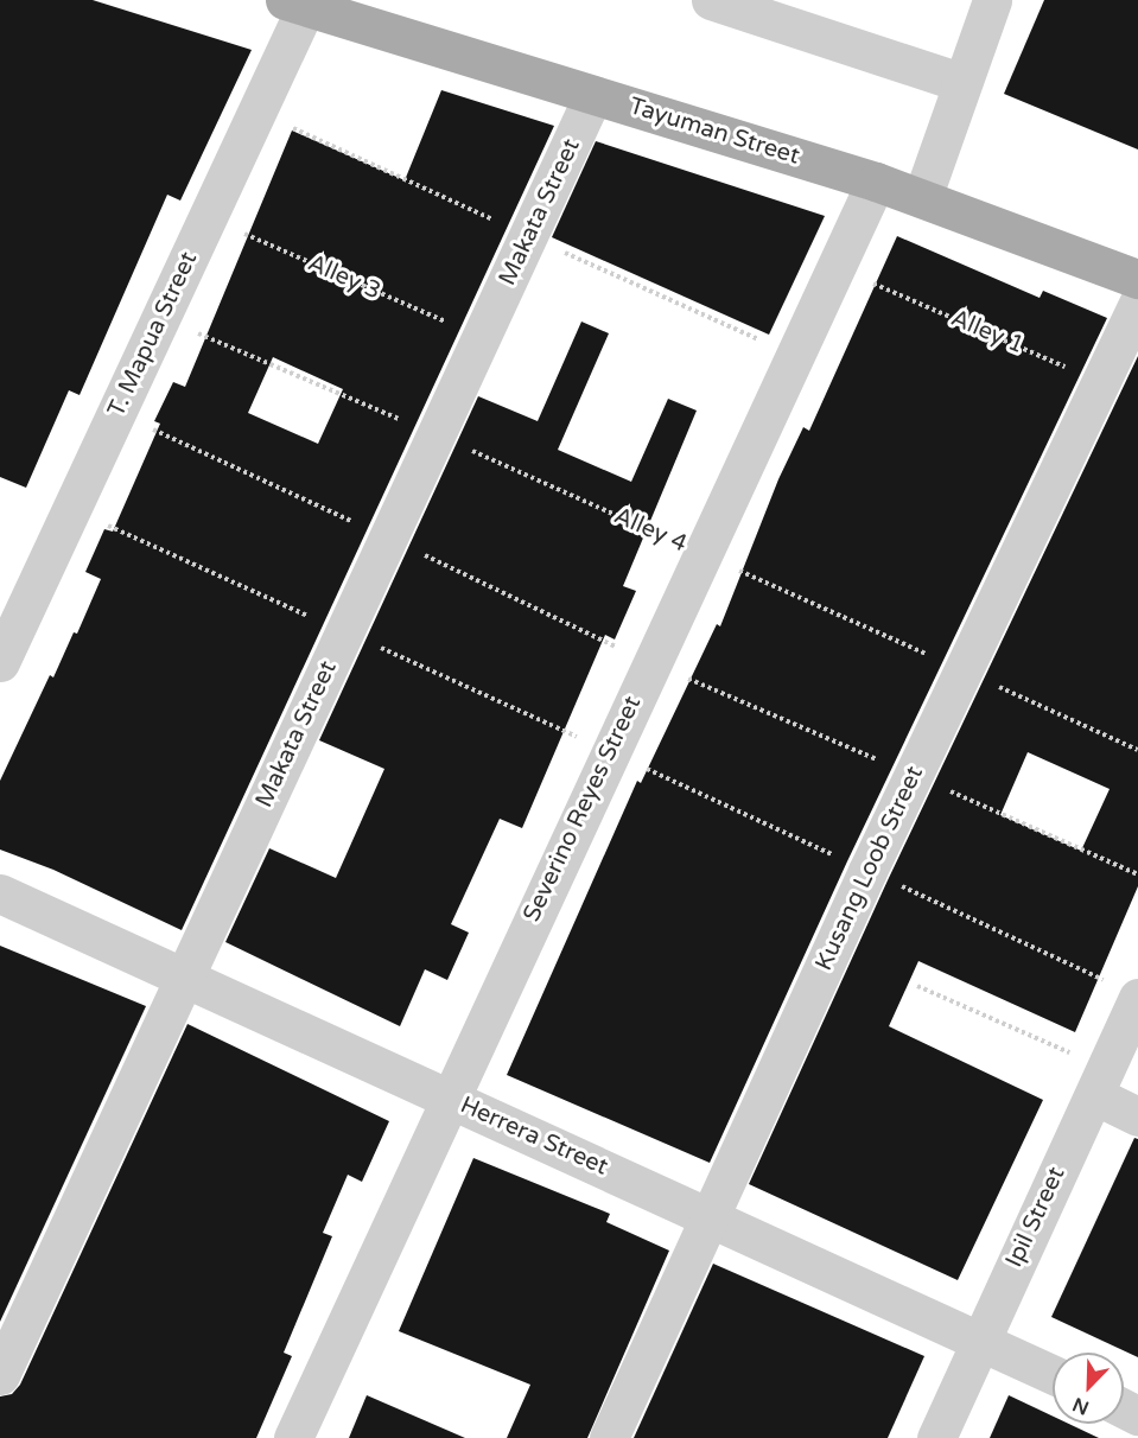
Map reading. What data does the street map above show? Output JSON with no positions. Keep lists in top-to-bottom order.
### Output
{
  "streets": {
    "main road": ["Tayuman Street"],
    "street": [
      "Makata Street",
      "T. Mapua Street",
      "Severino Reyes Street",
      "Kusang Loob Street",
      "Herrera Street",
      "Ipil Street"
    ],
    "path": ["Alley 3", "Alley 1", "Alley 4"]
  },
  "crossings": [
    ["Tayuman Street", "Makata Street"],
    ["Tayuman Street", "T. Mapua Street"],
    ["Tayuman Street", "Severino Reyes Street"],
    ["Makata Street", "Alley 3"],
    ["Makata Street", "Alley 4"],
    ["Makata Street", "Herrera Street"],
    ["Alley 3", "T. Mapua Street"],
    ["Alley 1", "Severino Reyes Street"],
    ["Alley 1", "Kusang Loob Street"],
    ["T. Mapua Street", "Alley 4"],
    ["Alley 4", "Severino Reyes Street"],
    ["Alley 4", "Kusang Loob Street"],
    ["Severino Reyes Street", "Herrera Street"],
    ["Kusang Loob Street", "Herrera Street"],
    ["Herrera Street", "Ipil Street"]
  ],
  "north": "bottom left"
}
